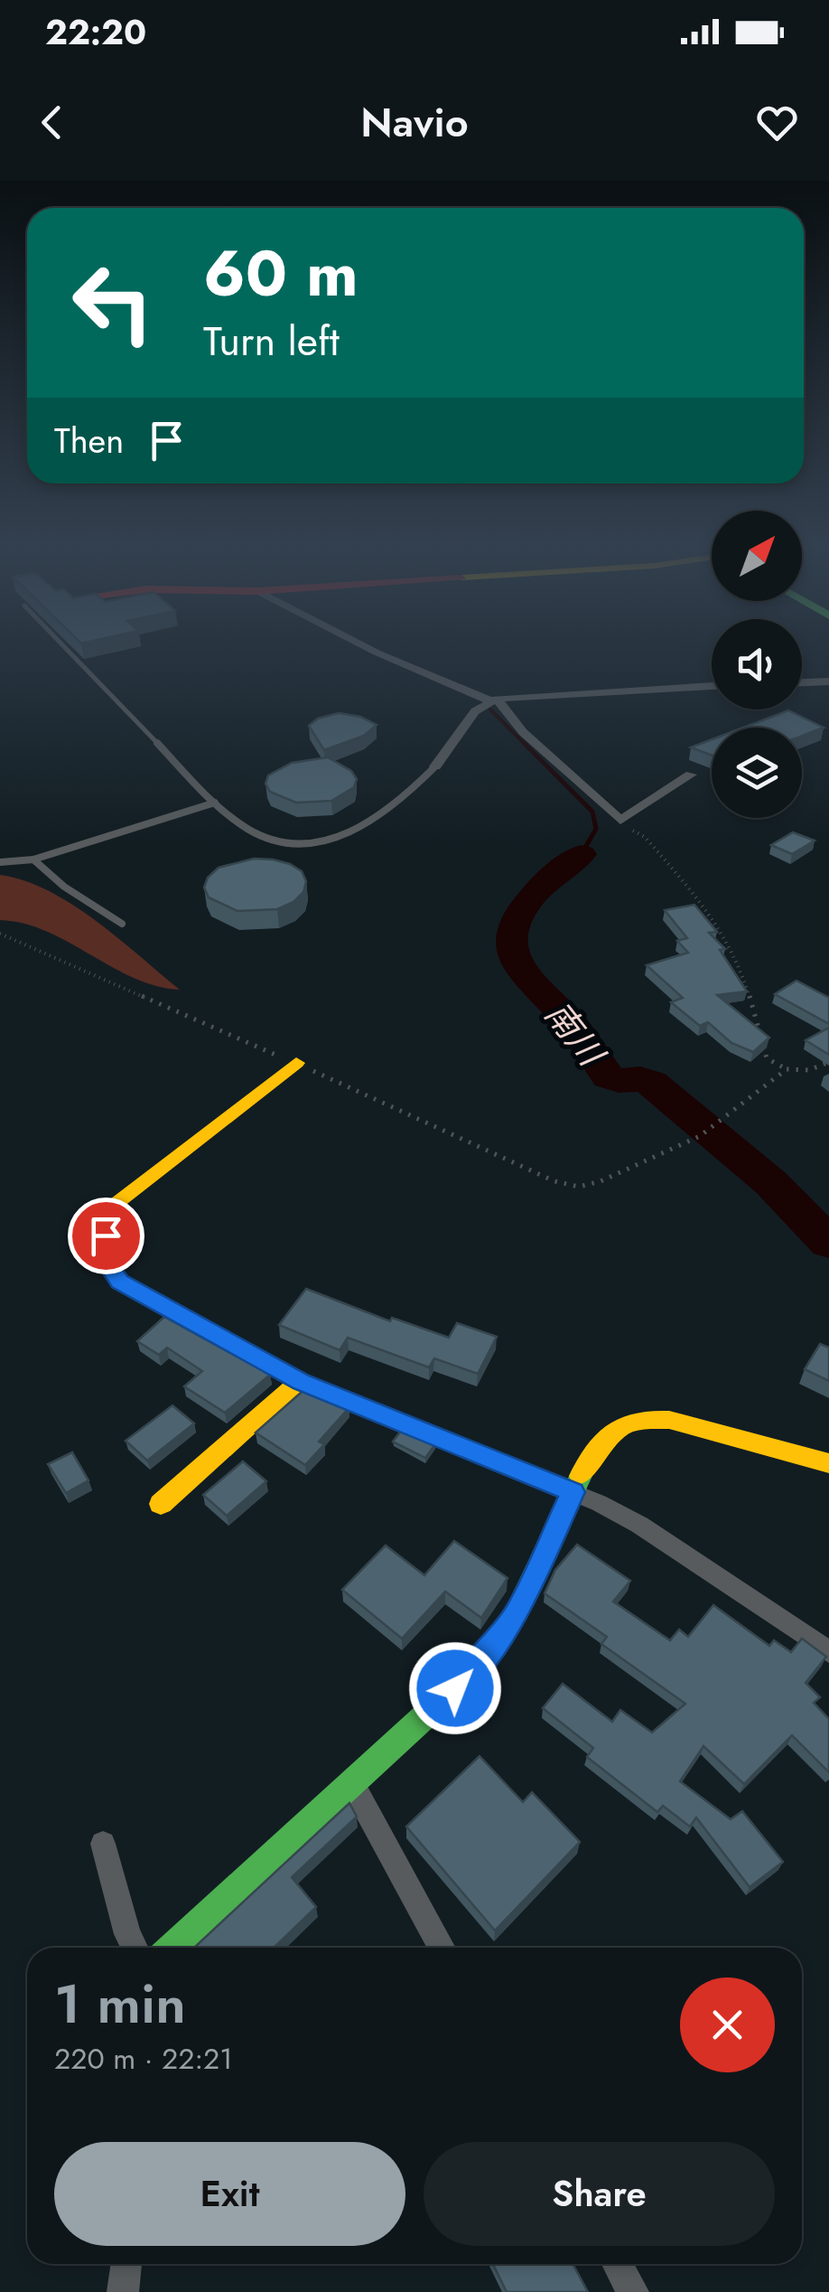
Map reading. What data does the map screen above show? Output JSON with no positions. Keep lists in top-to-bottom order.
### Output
{
  "water": ["南川"],
  "north": "top right",
  "page": {
    "status": "22:20",
    "header": "Navio",
    "turn": ["60 m", "Turn left"],
    "then": "Then",
    "heading": ["1 min", "220 m · 22:21"],
    "buttons": ["Exit", "Share"]
  }
}
